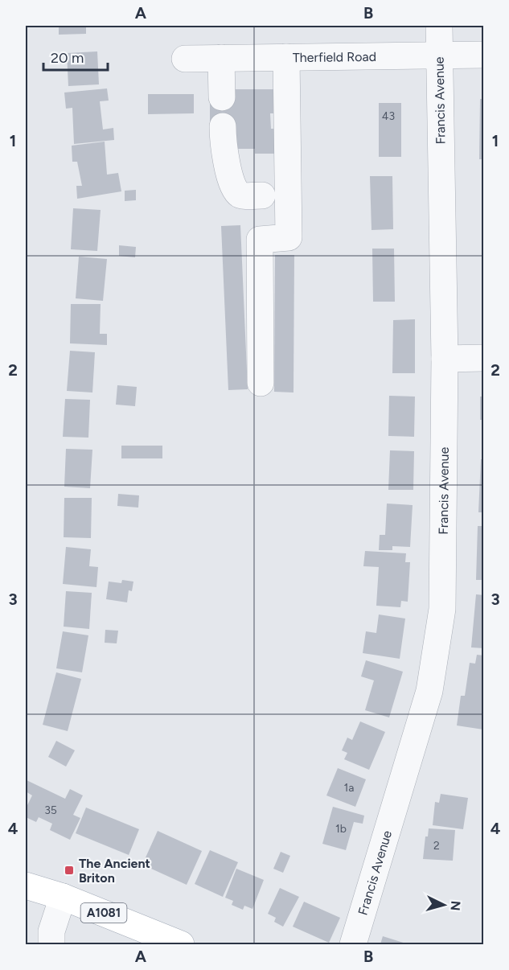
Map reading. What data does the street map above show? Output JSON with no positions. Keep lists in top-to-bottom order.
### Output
{
  "streets": {
    "main road": ["A1081"],
    "street": ["Therfield Road", "Francis Avenue"]
  },
  "crossings": [
    ["Therfield Road", "Francis Avenue"]
  ],
  "places": {
    "transit": ["The Ancient Briton"]
  },
  "house_numbers": [
    "43",
    "1a",
    "35",
    "1b",
    "2"
  ],
  "scale_bar": "20 m",
  "north": "right",
  "grid": {
    "columns": ["A", "B"],
    "rows": [
      "1",
      "2",
      "3",
      "4"
    ]
  }
}
